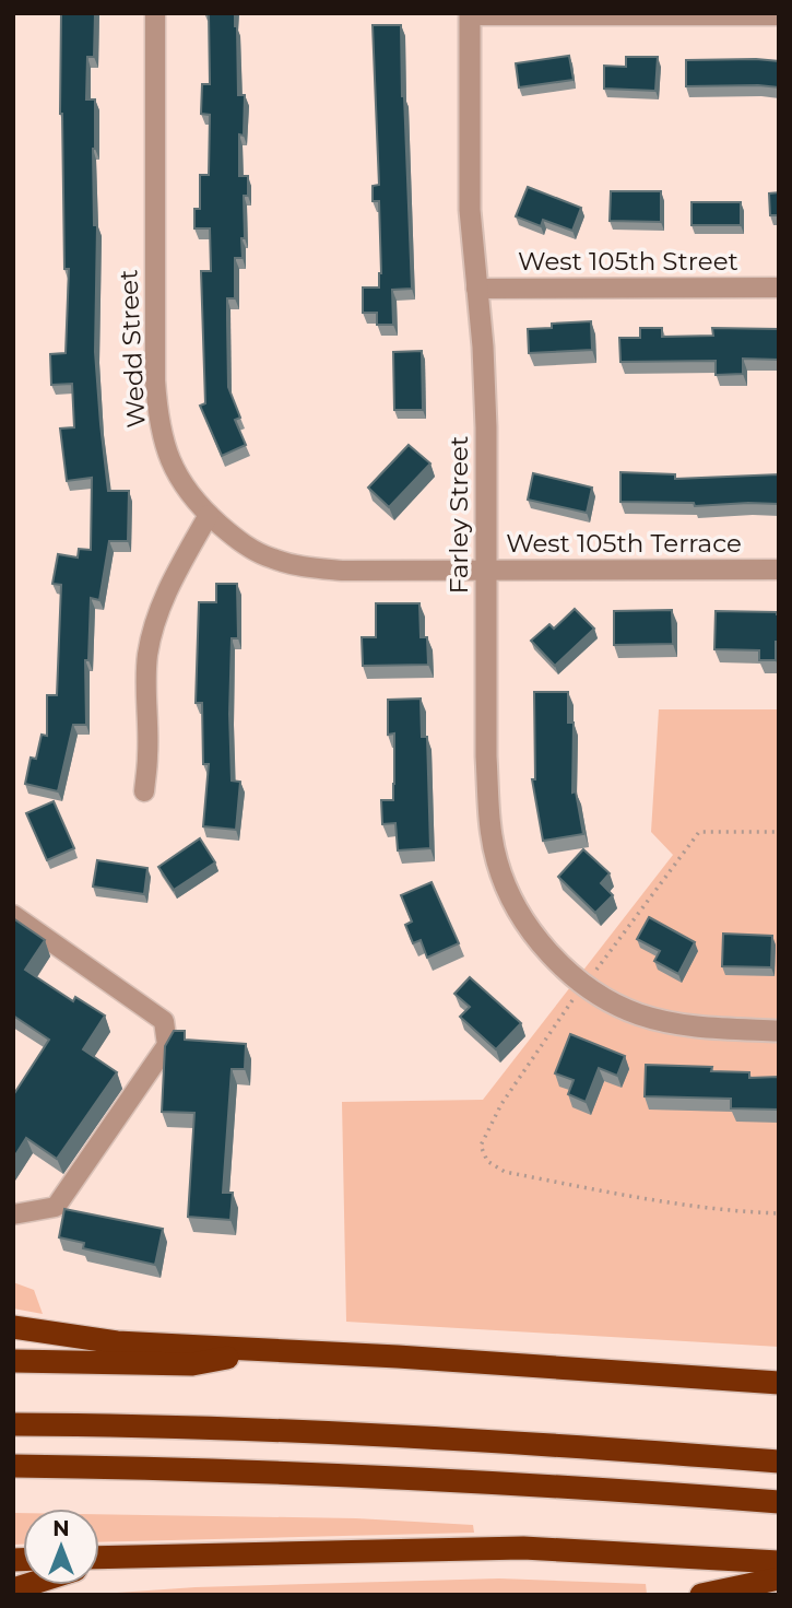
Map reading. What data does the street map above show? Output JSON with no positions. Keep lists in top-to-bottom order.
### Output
{
  "streets": {
    "street": [
      "West 105th Street",
      "Wedd Street",
      "Farley Street",
      "West 105th Terrace"
    ]
  },
  "crossings": [
    ["West 105th Street", "Farley Street"],
    ["Wedd Street", "West 105th Terrace"],
    ["Farley Street", "West 105th Terrace"]
  ],
  "north": "top"
}
